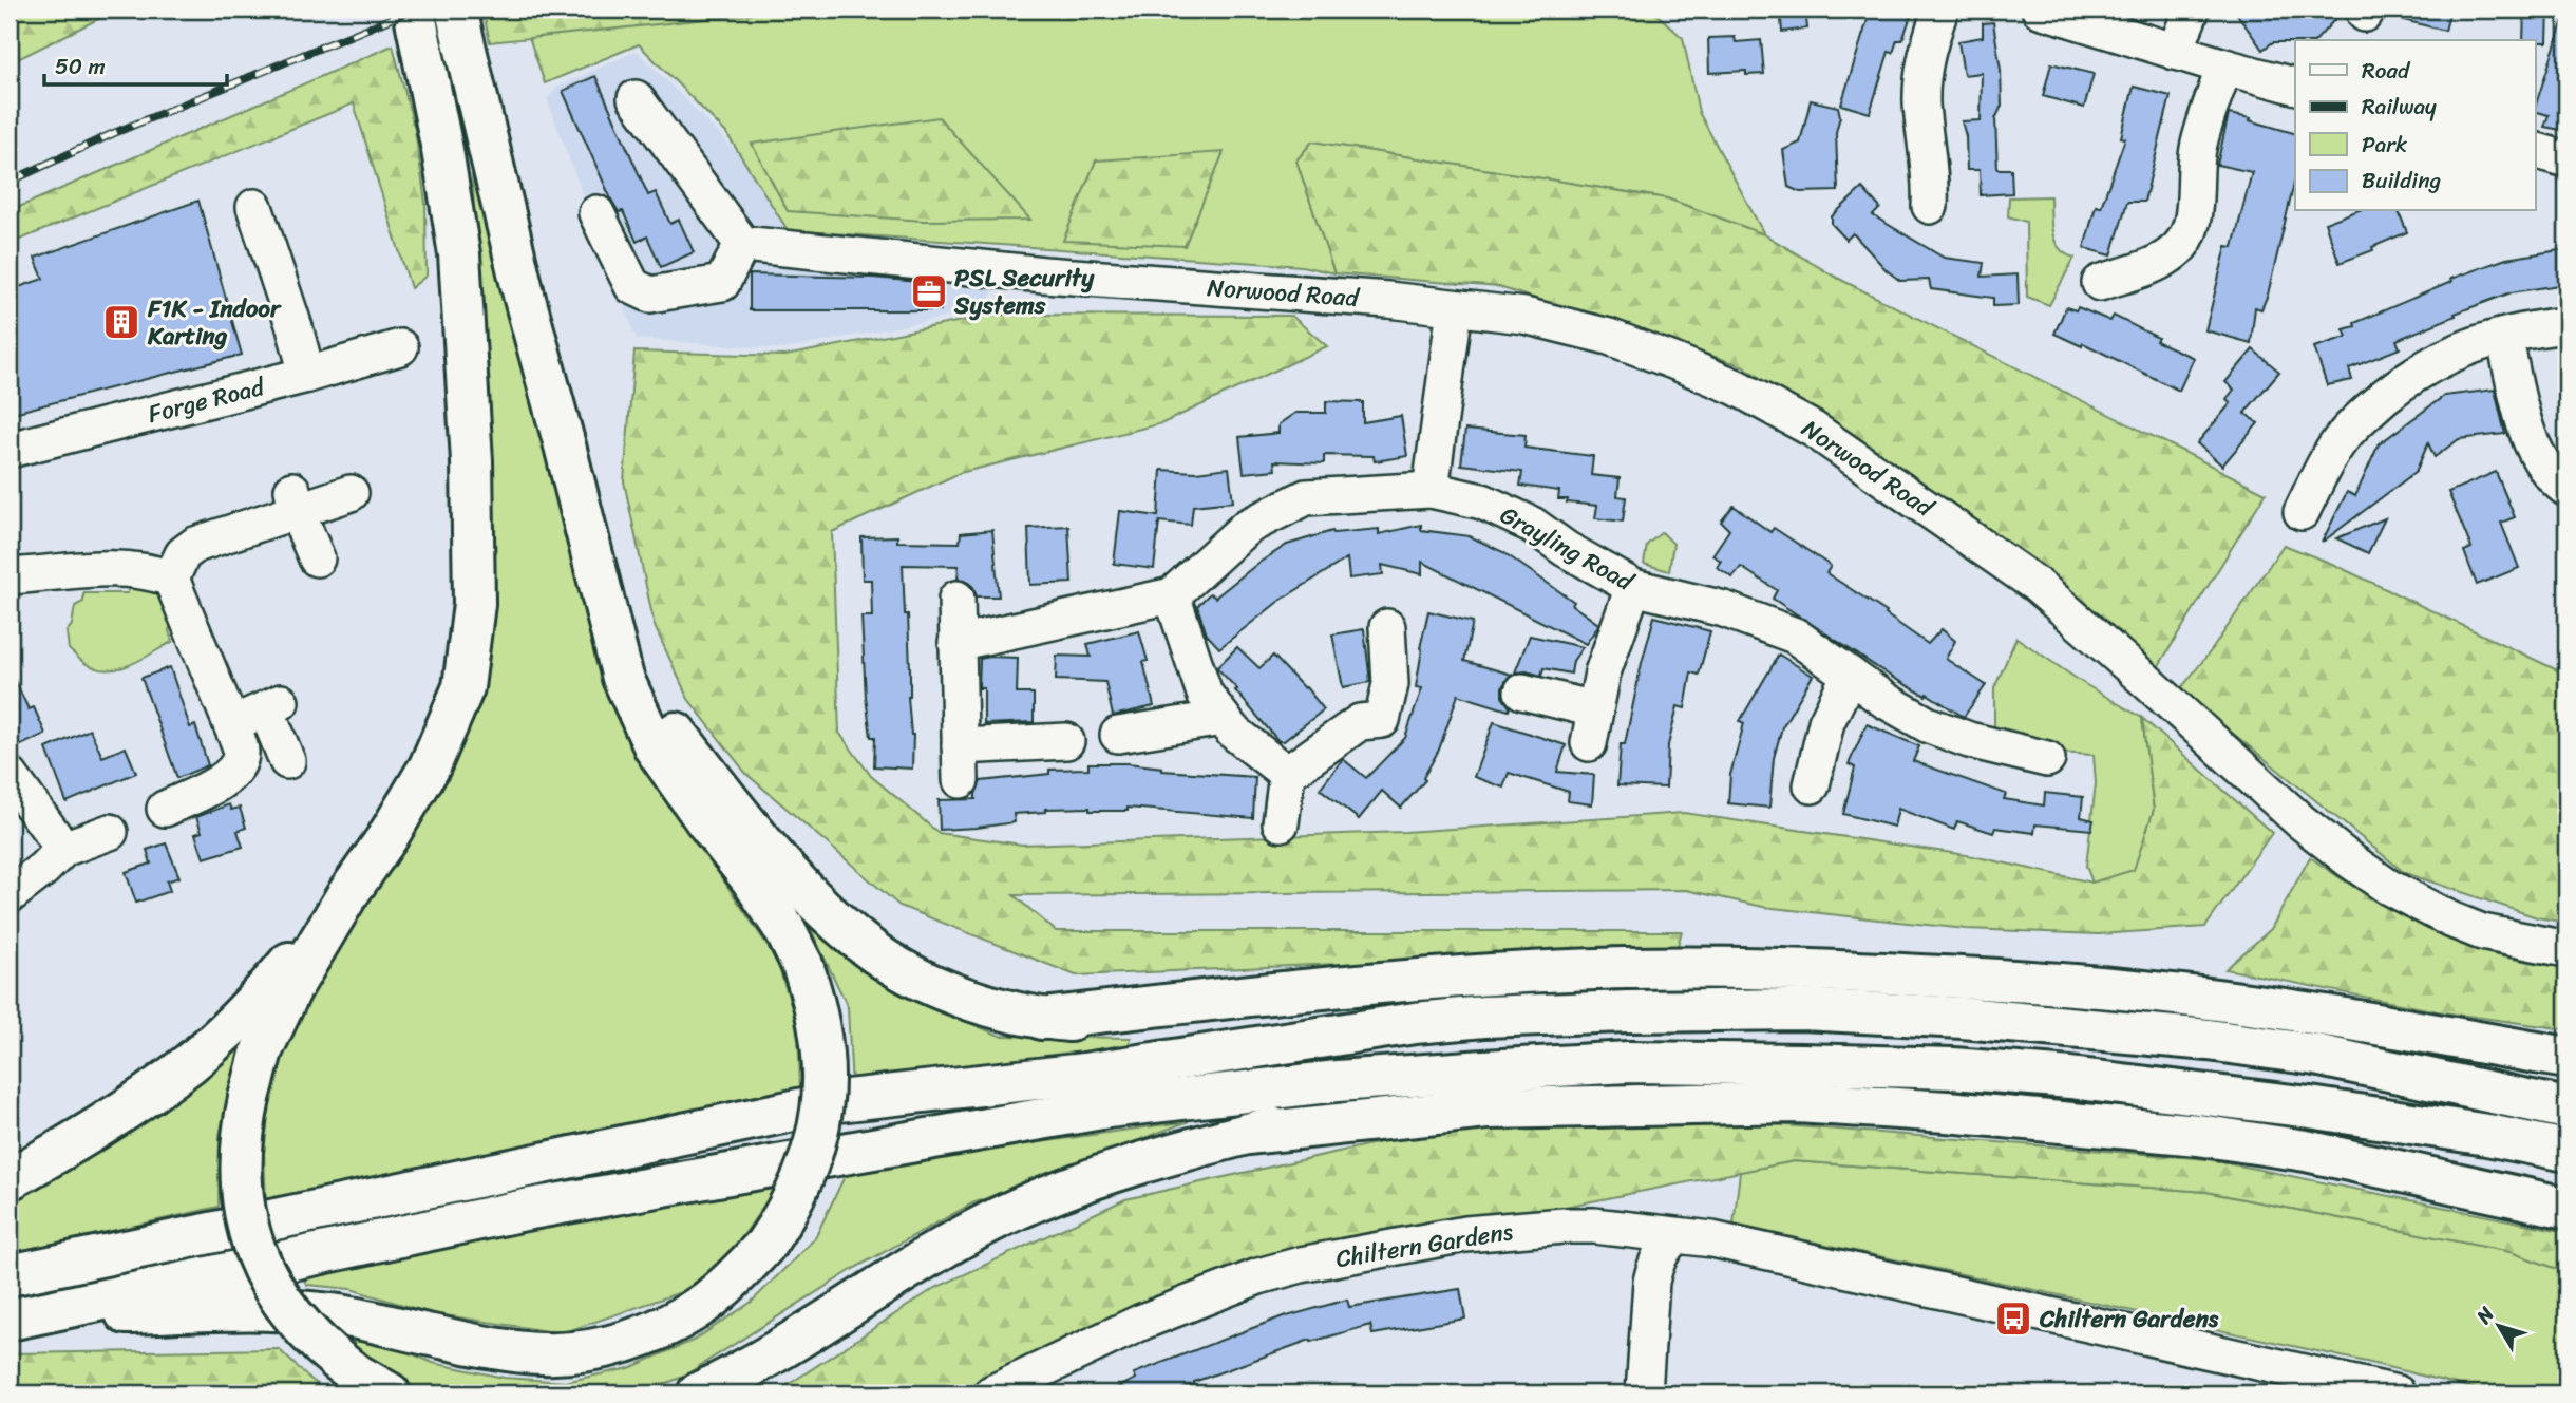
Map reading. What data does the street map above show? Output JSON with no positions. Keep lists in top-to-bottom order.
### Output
{
  "streets": {
    "street": [
      "Norwood Road",
      "Forge Road",
      "Grayling Road",
      "Chiltern Gardens"
    ]
  },
  "places": {
    "office": ["PSL Security Systems"],
    "building": ["F1K - Indoor Karting"],
    "bus stop": ["Chiltern Gardens"]
  },
  "legend": [
    "Road",
    "Railway",
    "Park",
    "Building"
  ],
  "scale_bar": "50 m",
  "north": "top left"
}
